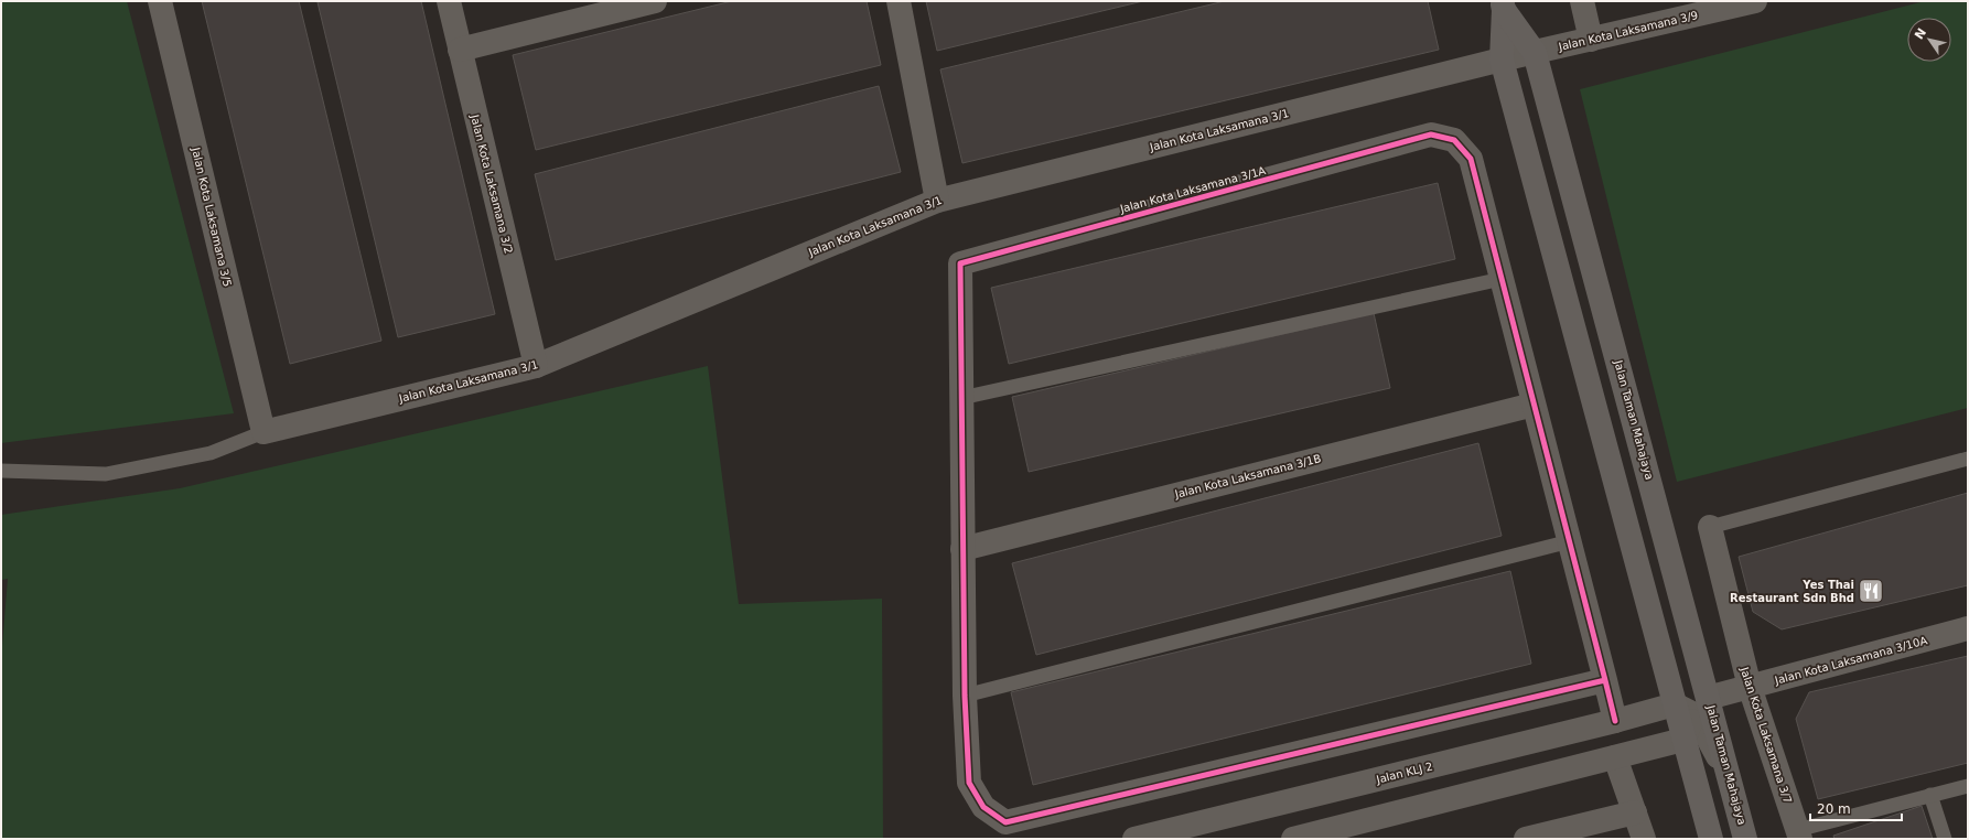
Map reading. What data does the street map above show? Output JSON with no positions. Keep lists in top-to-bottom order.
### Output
{
  "streets": {
    "street": [
      "Jalan Kota Laksamana 3/9",
      "Jalan Kota Laksamana 3/1",
      "Jalan Kota Laksamana 3/2",
      "Jalan Kota Laksamana 3/1A",
      "Jalan Kota Laksamana 3/5",
      "Jalan Taman Mahajaya",
      "Jalan Kota Laksamana 3/1B",
      "Jalan Kota Laksamana 3/10A",
      "Jalan Kota Laksamana 3/7",
      "Jalan KLJ 2"
    ]
  },
  "crossings": [
    ["Jalan Kota Laksamana 3/9", "Jalan Kota Laksamana 3/1"],
    ["Jalan Kota Laksamana 3/9", "Jalan Taman Mahajaya"],
    ["Jalan Kota Laksamana 3/1", "Jalan Kota Laksamana 3/2"],
    ["Jalan Kota Laksamana 3/1", "Jalan Kota Laksamana 3/5"],
    ["Jalan Kota Laksamana 3/1", "Jalan Taman Mahajaya"],
    ["Jalan Taman Mahajaya", "Jalan Kota Laksamana 3/10A"],
    ["Jalan Taman Mahajaya", "Jalan KLJ 2"],
    ["Jalan Kota Laksamana 3/10A", "Jalan Kota Laksamana 3/7"],
    ["Jalan Kota Laksamana 3/10A", "Jalan KLJ 2"]
  ],
  "places": {
    "restaurant": ["Yes Thai Restaurant Sdn Bhd"]
  },
  "scale_bar": "20 m",
  "north": "top left"
}
